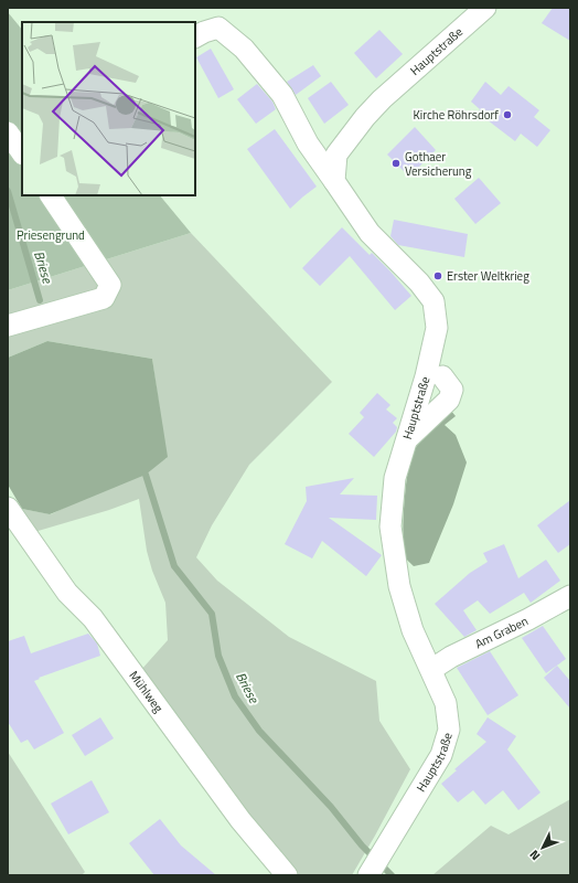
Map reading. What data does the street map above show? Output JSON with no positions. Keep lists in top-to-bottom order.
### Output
{
  "streets": {
    "street": ["Hauptstraße", "Am Graben", "Mühlweg"]
  },
  "crossings": [
    ["Hauptstraße", "Am Graben"]
  ],
  "water": ["Briese"],
  "parks": ["Priesengrund"],
  "places": ["Kirche Röhrsdorf", "Gothaer Versicherung", "Erster Weltkrieg"],
  "north": "bottom left"
}
